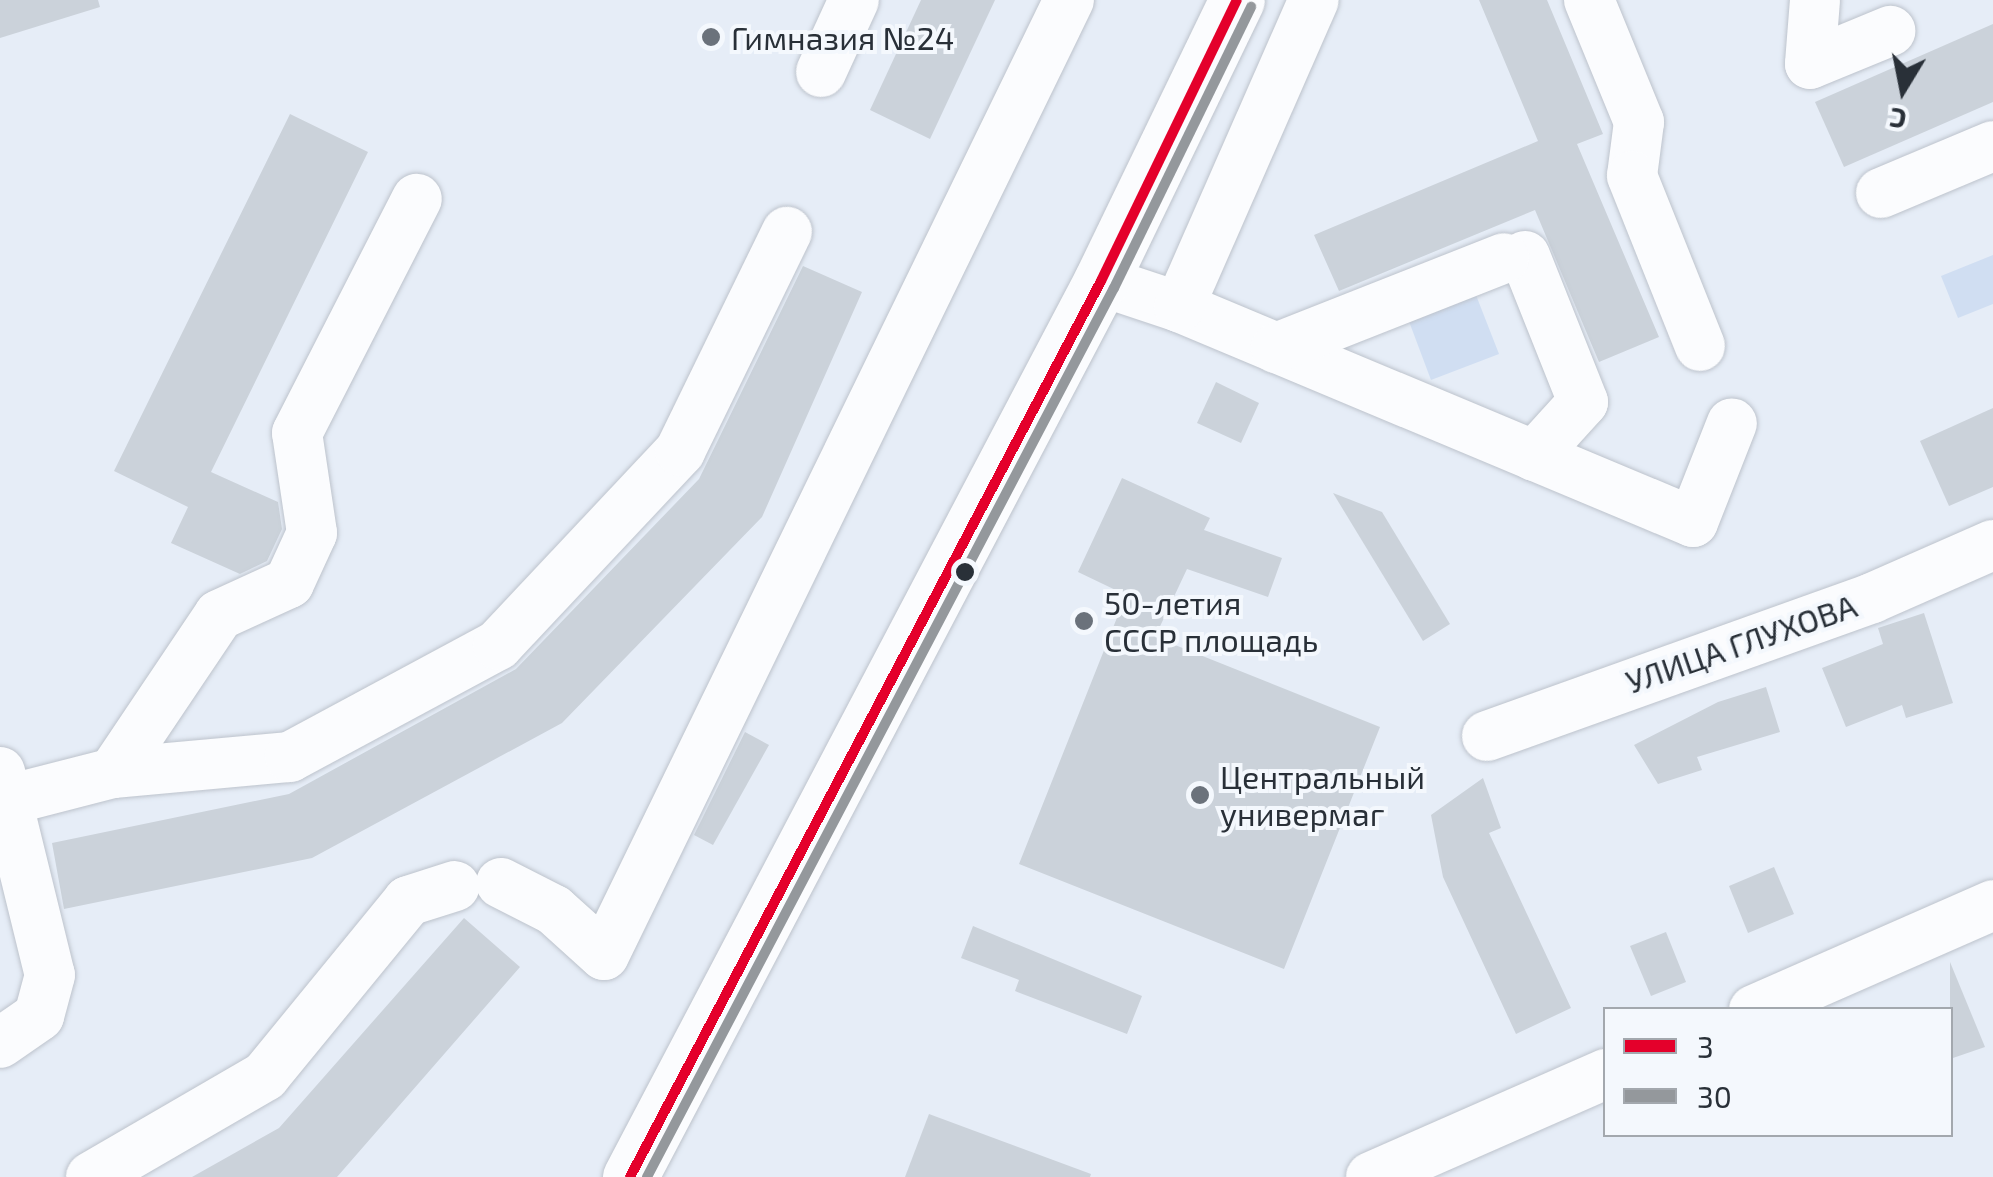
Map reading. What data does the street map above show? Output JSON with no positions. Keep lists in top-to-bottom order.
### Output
{
  "streets": {
    "street": ["УЛИЦА ГЛУХОВА"]
  },
  "places": ["Гимназия №24", "50-летия СССР площадь", "Центральный универмаг"],
  "lines": ["transit line 3", "transit line 30"],
  "legend": ["3", "30"],
  "north": "bottom"
}
